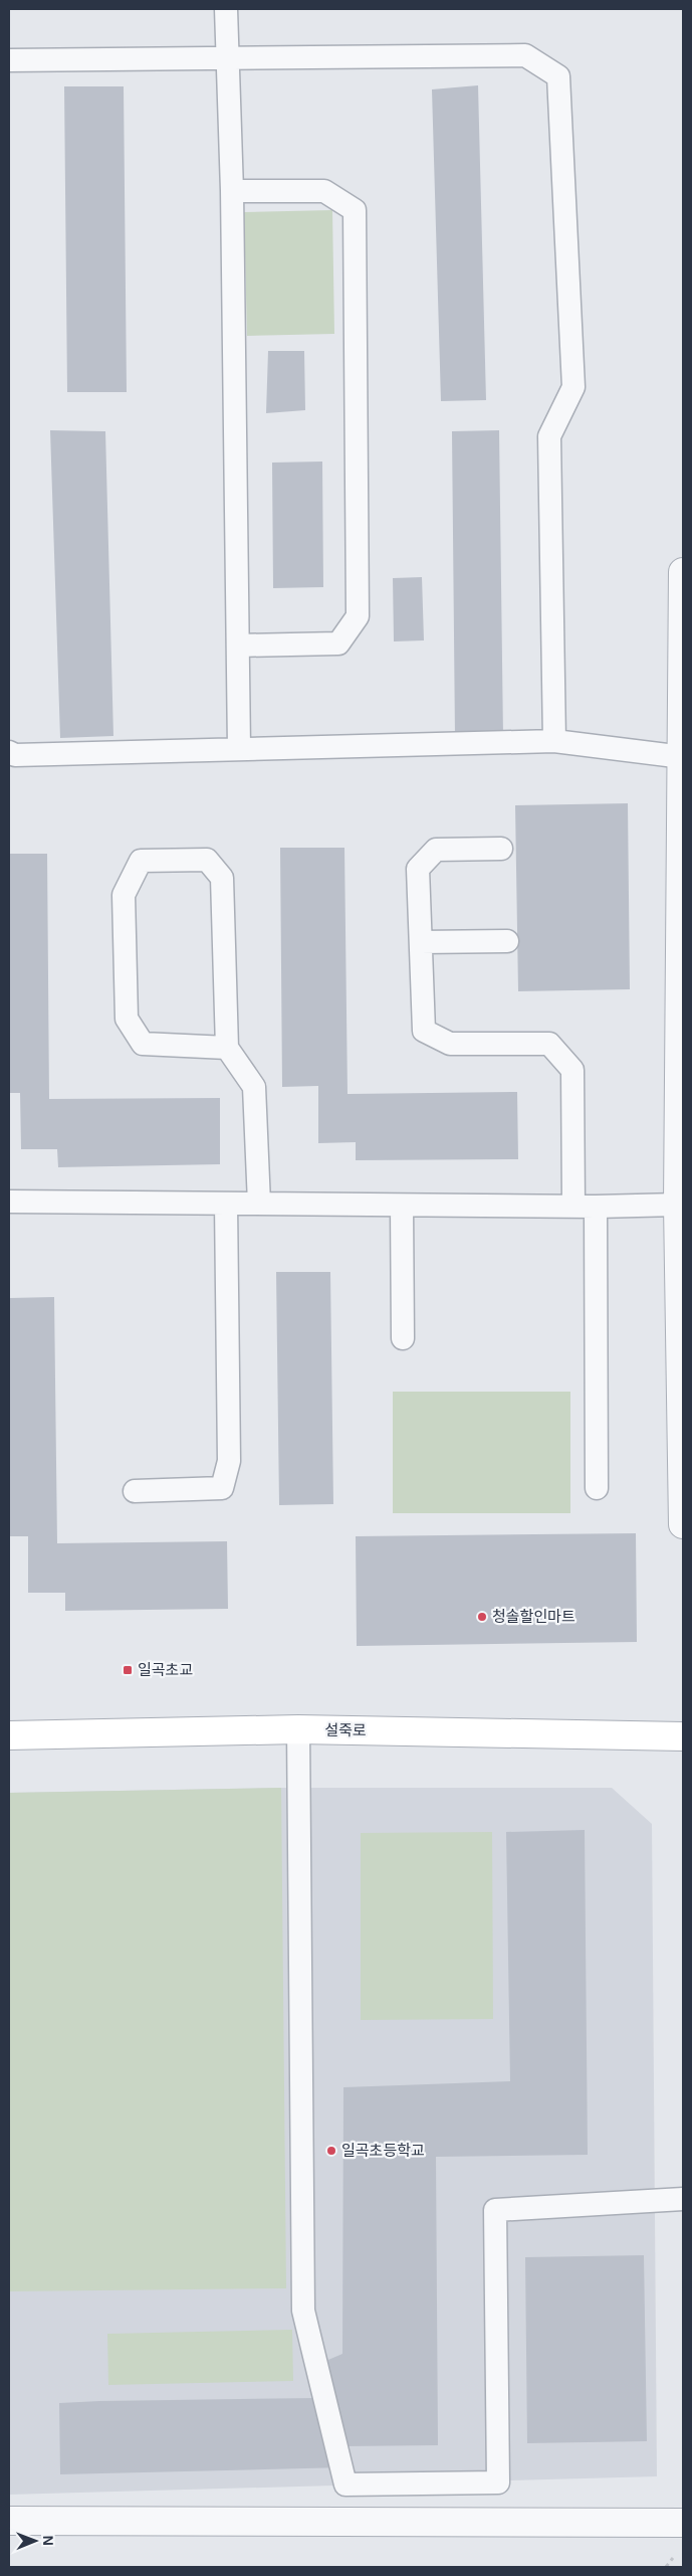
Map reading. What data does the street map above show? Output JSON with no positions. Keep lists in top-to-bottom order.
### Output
{
  "streets": {
    "main road": ["설죽로"]
  },
  "places": {
    "other": ["청솔할인마트", "일곡초등학교"],
    "transit": ["일곡초교"]
  },
  "north": "right"
}
